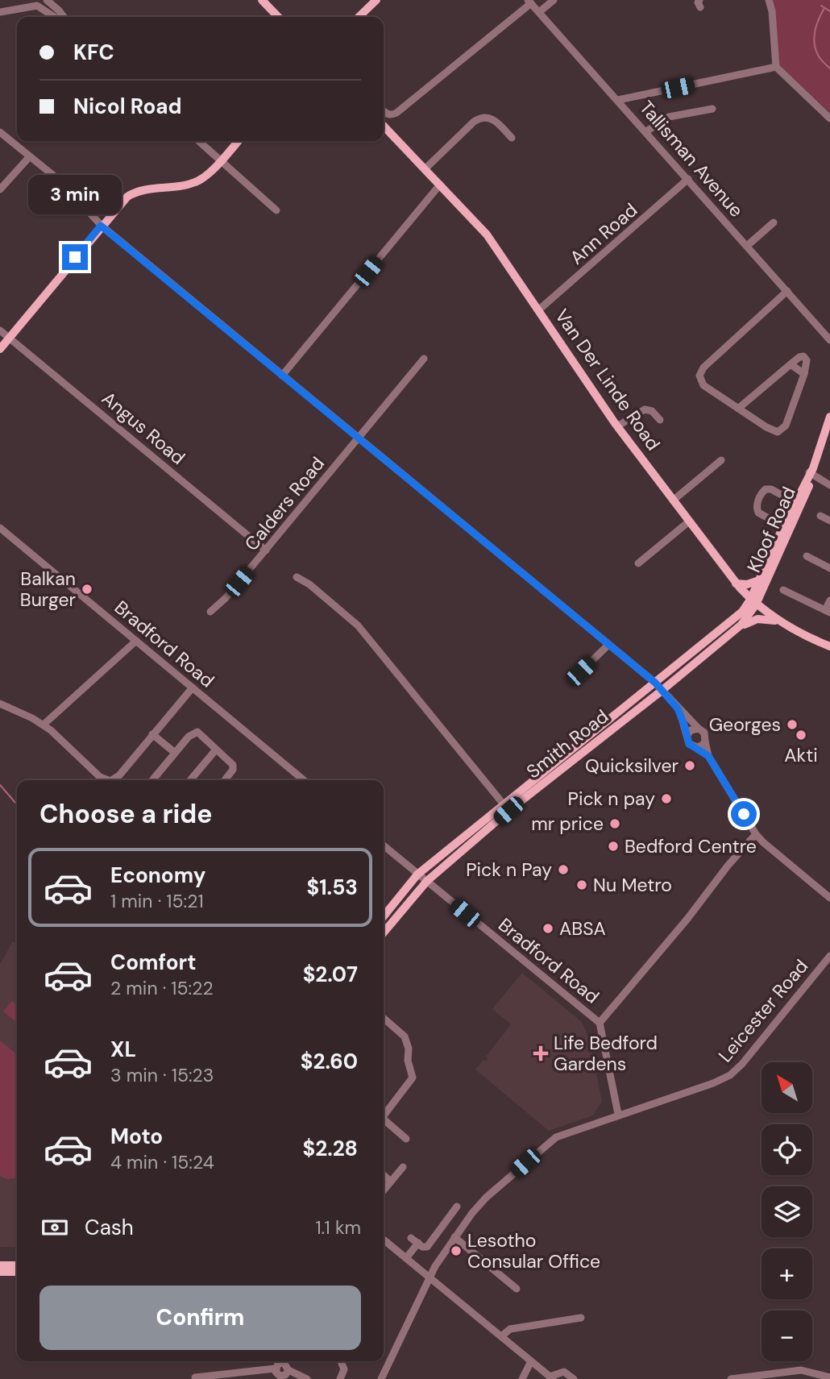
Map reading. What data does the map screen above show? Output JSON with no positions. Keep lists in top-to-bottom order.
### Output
{
  "streets": {
    "main road": ["Van Der Linde Road", "Kloof Road", "Smith Road"],
    "street": [
      "Tallisman Avenue",
      "Ann Road",
      "Angus Road",
      "Calders Road",
      "Bradford Road",
      "Leicester Road"
    ]
  },
  "crossings": [
    ["Tallisman Avenue", "Ann Road"],
    ["Ann Road", "Van Der Linde Road"],
    ["Van Der Linde Road", "Kloof Road"],
    ["Van Der Linde Road", "Smith Road"],
    ["Angus Road", "Calders Road"],
    ["Kloof Road", "Smith Road"],
    ["Bradford Road", "Smith Road"],
    ["Bradford Road", "Leicester Road"]
  ],
  "places": {
    "other": [
      "Balkan Burger",
      "Georges",
      "Akti",
      "Quicksilver",
      "Pick n pay",
      "mr price",
      "Bedford Centre",
      "Pick n Pay",
      "Nu Metro",
      "ABSA",
      "Lesotho Consular Office"
    ],
    "health": ["Life Bedford Gardens"]
  },
  "north": "top left",
  "page": {
    "banner": ["KFC", "Nicol Road"],
    "bubble": "3 min",
    "heading": "Choose a ride",
    "list": [
      {
        "name": "Economy",
        "note": "1 min · 15:21",
        "value": "$1.53"
      },
      {
        "name": "Comfort",
        "note": "2 min · 15:22",
        "value": "$2.07"
      },
      {
        "name": "XL",
        "note": "3 min · 15:23",
        "value": "$2.60"
      },
      {
        "name": "Moto",
        "note": "4 min · 15:24",
        "value": "$2.28"
      }
    ],
    "map_buttons": ["+", "−"],
    "pay": ["Cash", "1.1 km"],
    "buttons": "Confirm"
  }
}
